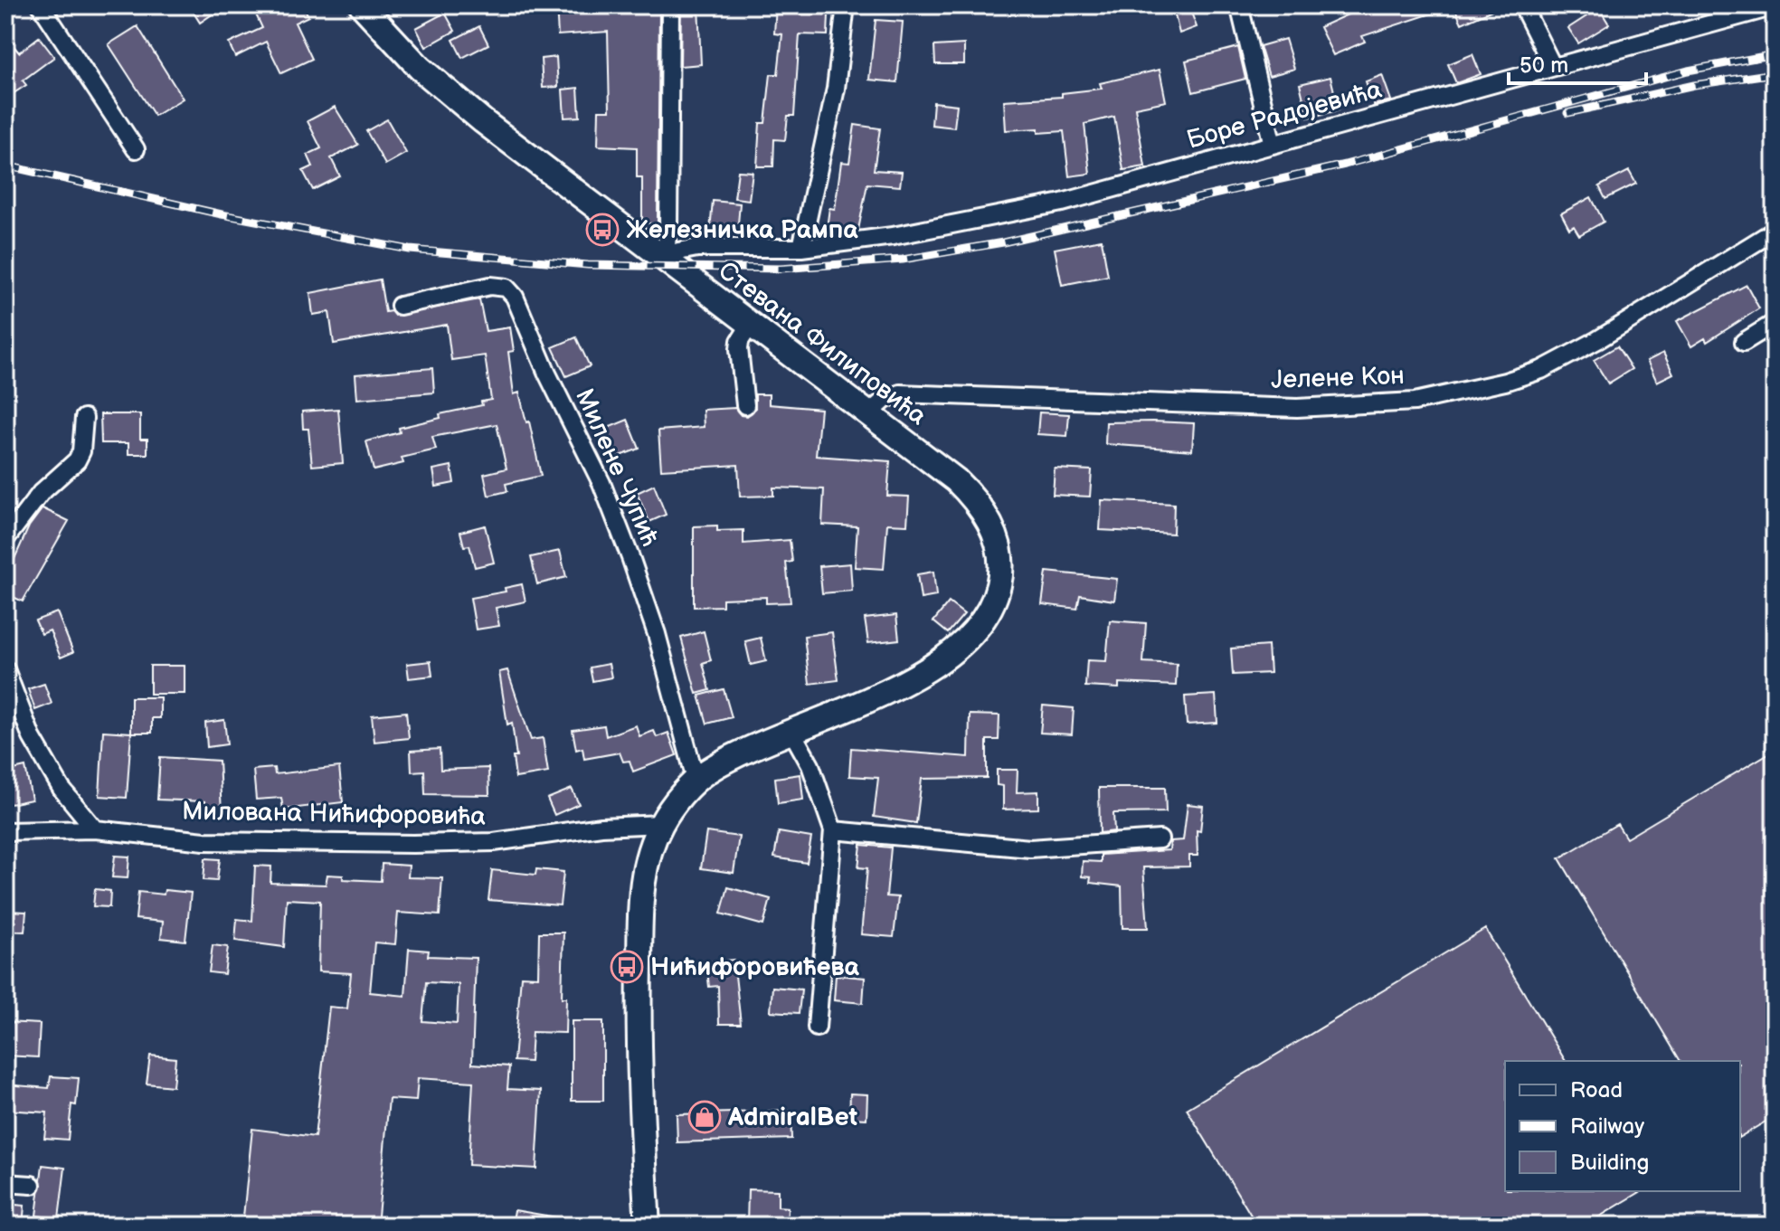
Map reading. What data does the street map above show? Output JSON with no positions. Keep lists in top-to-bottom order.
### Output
{
  "streets": {
    "main road": ["Стевана Филиповића"],
    "street": [
      "Боре Радојевића",
      "Јелене Кон",
      "Милене Чупић",
      "Милована Нићифоровића"
    ]
  },
  "crossings": [
    ["Боре Радојевића", "Стевана Филиповића"],
    ["Стевана Филиповића", "Јелене Кон"],
    ["Стевана Филиповића", "Милене Чупић"],
    ["Стевана Филиповића", "Милована Нићифоровића"]
  ],
  "places": {
    "bus stop": ["Железничка Рампа", "Нићифоровићева"],
    "shop": ["AdmiralBet"]
  },
  "legend": ["Road", "Railway", "Building"],
  "scale_bar": "50 m"
}
